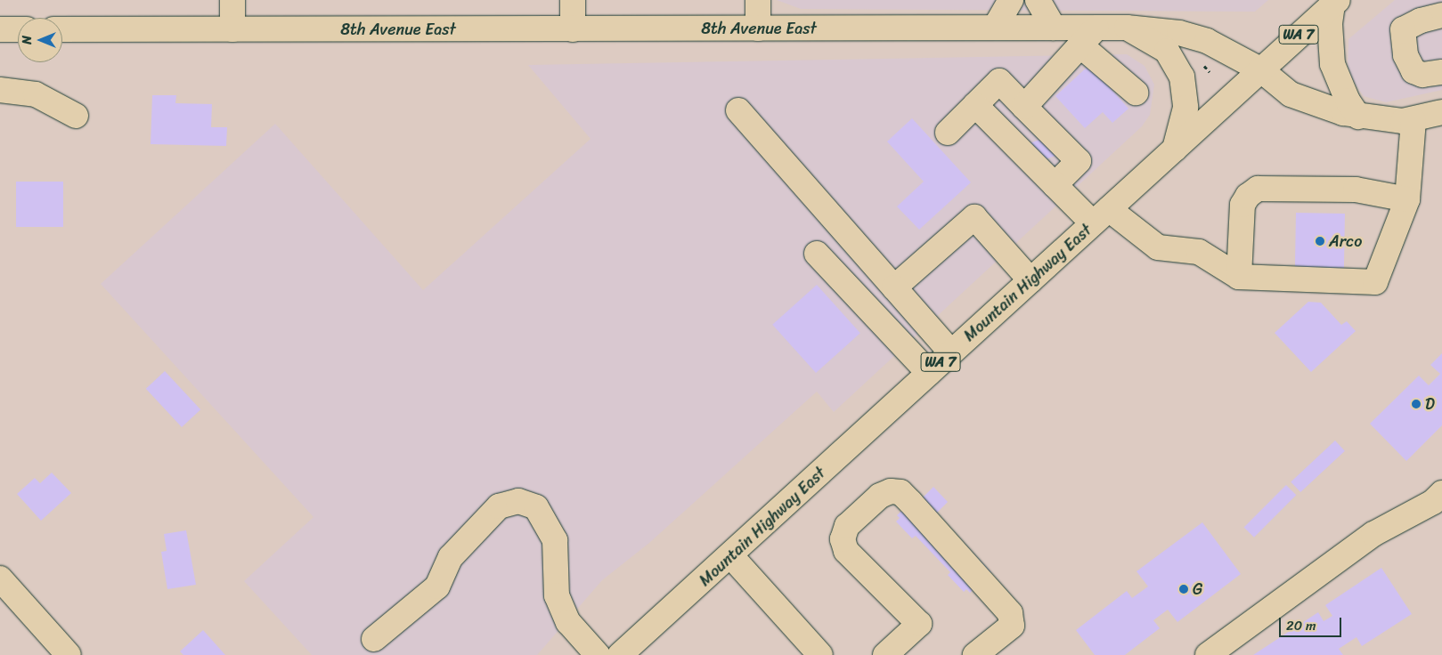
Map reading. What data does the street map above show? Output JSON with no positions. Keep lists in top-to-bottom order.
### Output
{
  "streets": {
    "street": ["8th Avenue East", "WA 7", "Mountain Highway East"]
  },
  "crossings": [
    ["8th Avenue East", "Mountain Highway East"]
  ],
  "places": ["Arco", "D", "G"],
  "scale_bar": "20 m",
  "north": "left"
}
